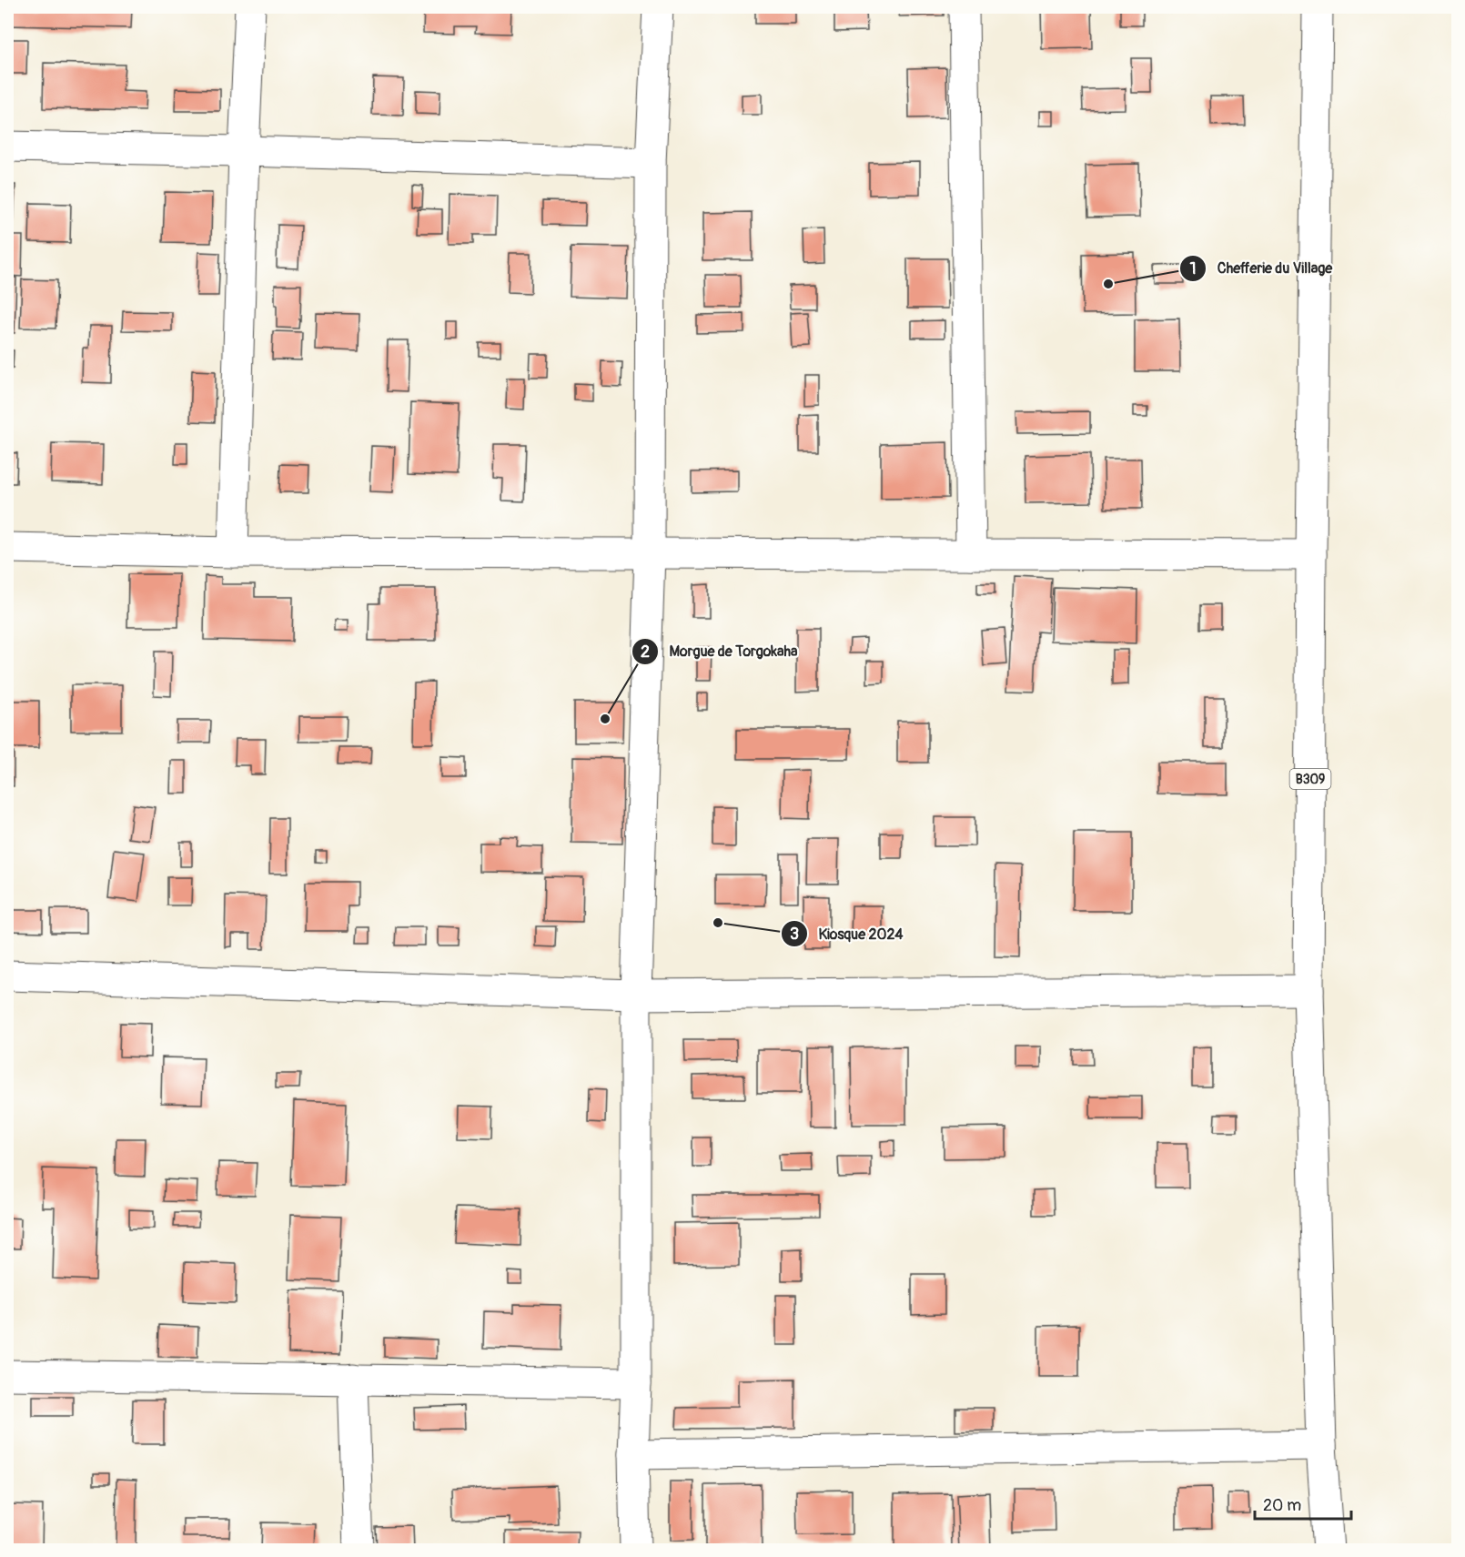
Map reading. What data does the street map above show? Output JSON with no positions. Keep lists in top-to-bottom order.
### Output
{
  "streets": {
    "street": ["B309"]
  },
  "places": ["Chefferie du Village", "Morgue de Torgokaha", "Kiosque 2024"],
  "scale_bar": "20 m"
}
